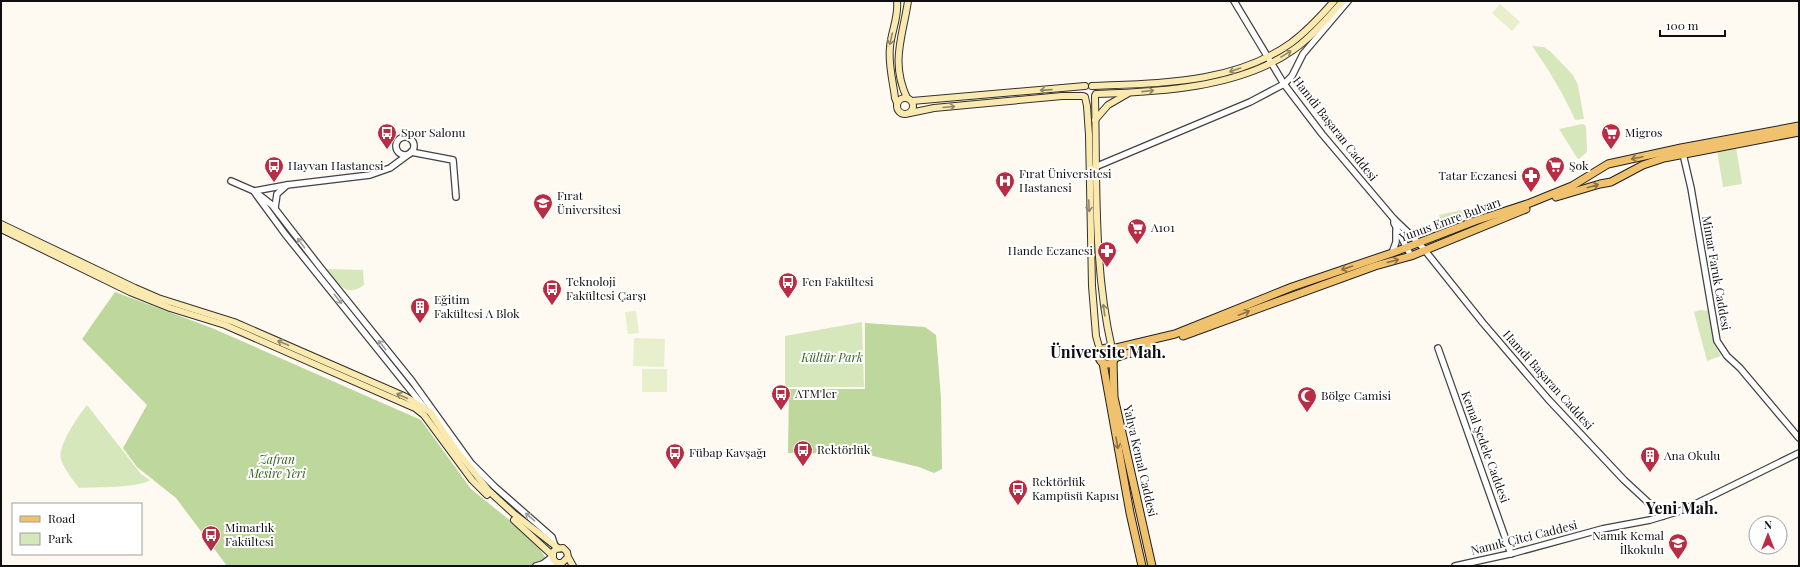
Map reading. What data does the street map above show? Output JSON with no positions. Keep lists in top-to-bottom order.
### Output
{
  "streets": {
    "main road": ["Yunus Emre Bulvarı", "Yahya Kemal Caddesi"],
    "street": [
      "Hamdi Başaran Caddesi",
      "Mimar Faruk Caddesi",
      "Kemal Şedele Caddesi",
      "Namık Çitci Caddesi"
    ]
  },
  "crossings": [
    ["Hamdi Başaran Caddesi", "Yunus Emre Bulvarı"],
    ["Hamdi Başaran Caddesi", "Namık Çitci Caddesi"],
    ["Yunus Emre Bulvarı", "Mimar Faruk Caddesi"],
    ["Yunus Emre Bulvarı", "Yahya Kemal Caddesi"],
    ["Kemal Şedele Caddesi", "Namık Çitci Caddesi"]
  ],
  "districts": ["Üniversite Mah.", "Yeni Mah."],
  "parks": ["Kültür Park", "Zafran Mesire Yeri"],
  "places": {
    "bus stop": [
      "Spor Salonu",
      "Hayvan Hastanesi",
      "Fen Fakültesi",
      "Teknoloji Fakültesi Çarşı",
      "ATM'ler",
      "Rektörlük",
      "Fübap Kavşağı",
      "Rektörlük Kampüsü Kapısı",
      "Mimarlık Fakültesi"
    ],
    "supermarket": ["Migros", "Şok", "A101"],
    "pharmacy": ["Tatar Eczanesi", "Hande Eczanesi"],
    "hospital": ["Fırat Üniversitesi Hastanesi"],
    "school or university": ["Fırat Üniversitesi", "Namık Kemal İlkokulu"],
    "building": ["Eğitim Fakültesi A Blok", "Ana Okulu"],
    "mosque": ["Bölge Camisi"]
  },
  "legend": ["Road", "Park"],
  "scale_bar": "100 m",
  "north": "top"
}
